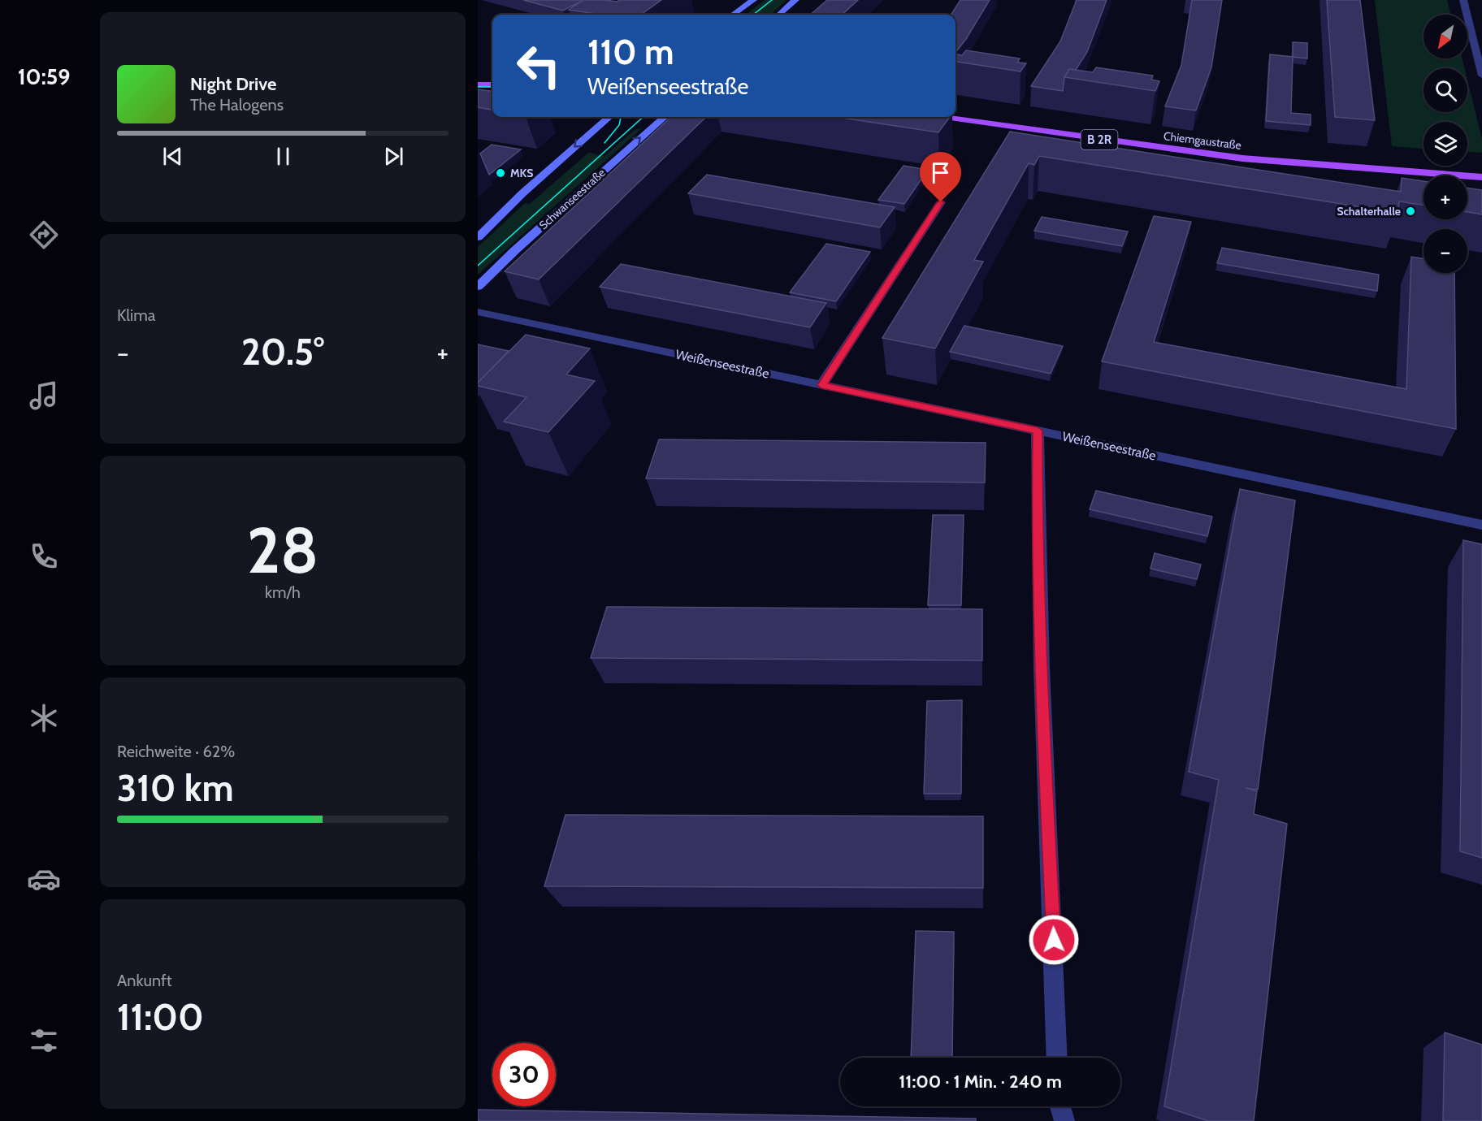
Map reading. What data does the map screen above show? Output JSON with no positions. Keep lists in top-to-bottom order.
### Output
{
  "streets": {
    "main road": ["B 2R", "Chiemgaustraße", "Schwanseestraße"],
    "street": ["Weißenseestraße"]
  },
  "places": ["MKS", "Schalterhalle"],
  "north": "bottom left",
  "page": {
    "tabs": "10:59",
    "map_buttons": ["+", "−"],
    "turn": ["110 m", "Weißenseestraße"],
    "song": ["Night Drive", "The Halogens"],
    "tile": [
      "Klima",
      ["28", "km/h"],
      ["Reichweite · 62%", "310 km"],
      ["Ankunft", "11:00"]
    ],
    "heat": ["−", "20.5°", "+"],
    "limit": "30",
    "trip": "11:00 · 1 Min. · 240 m"
  }
}
